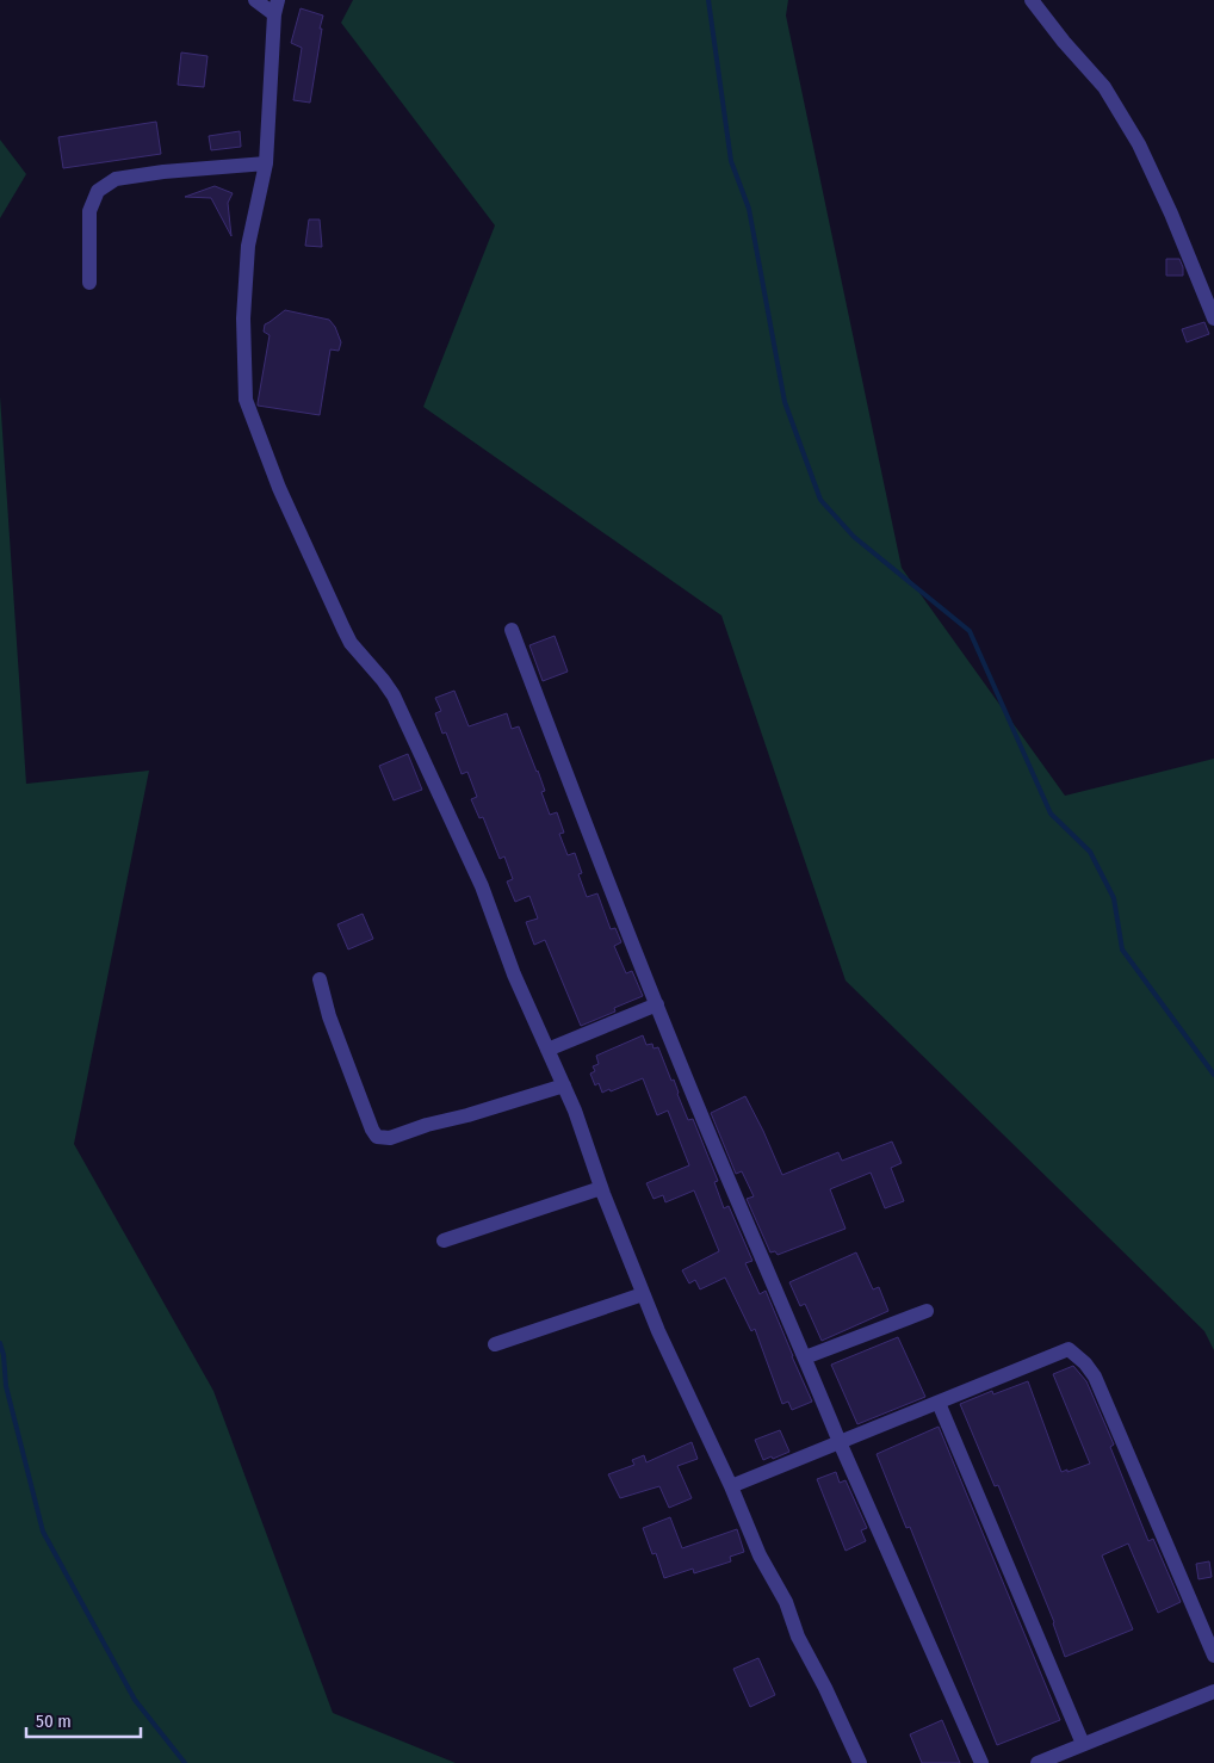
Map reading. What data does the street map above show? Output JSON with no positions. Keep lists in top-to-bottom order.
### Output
{
  "scale_bar": "50 m"
}
